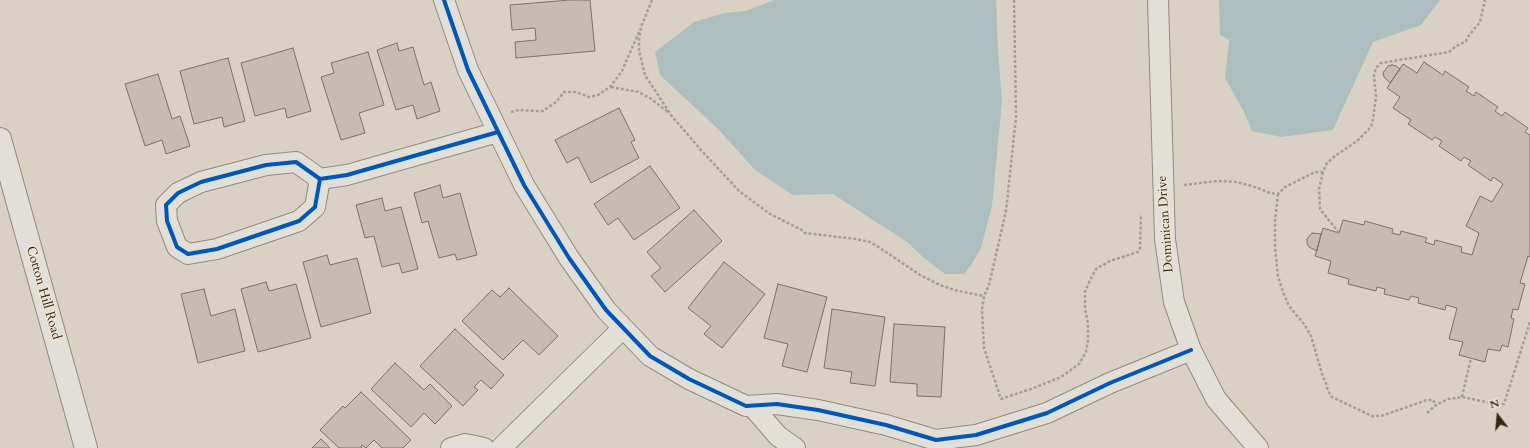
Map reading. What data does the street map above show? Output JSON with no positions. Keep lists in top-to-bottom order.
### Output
{
  "streets": {
    "street": ["Dominican Drive", "Cotton Hill Road"]
  },
  "north": "top"
}
